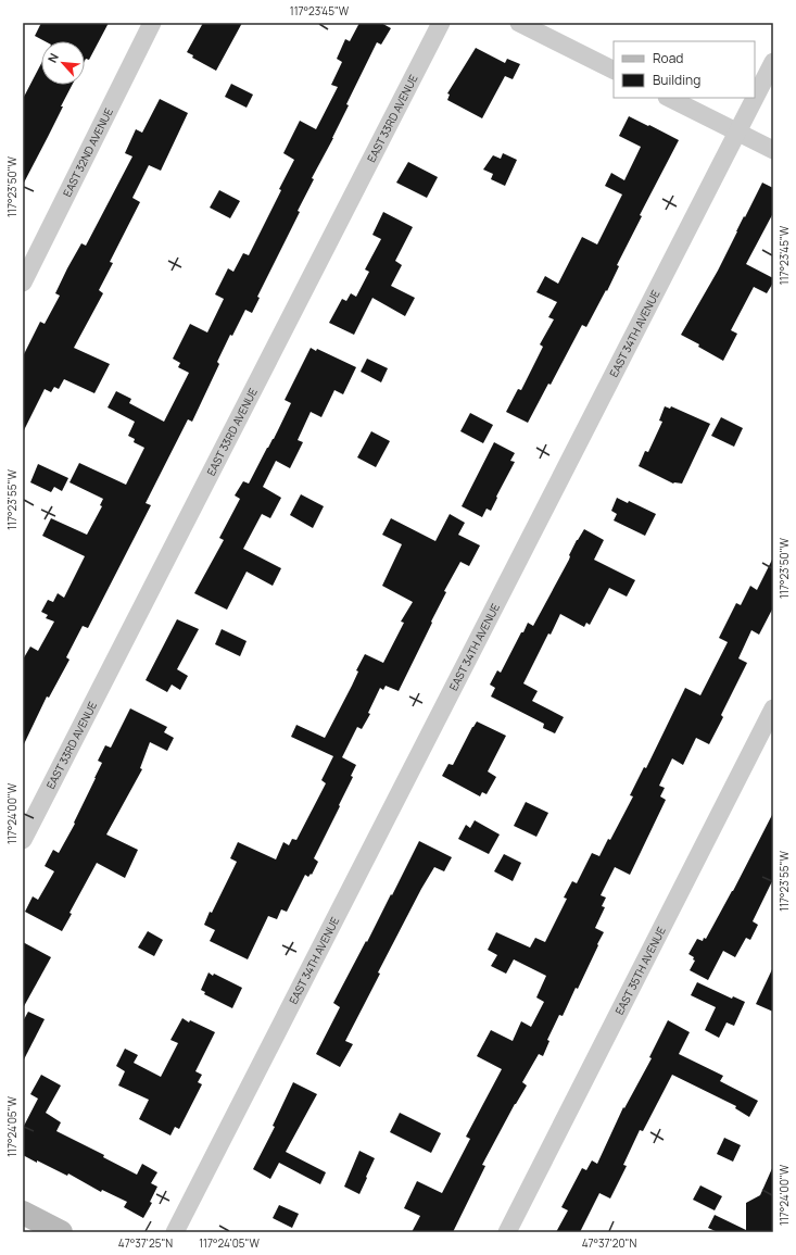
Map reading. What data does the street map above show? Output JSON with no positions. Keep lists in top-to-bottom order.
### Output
{
  "streets": {
    "street": [
      "EAST 33RD AVENUE",
      "EAST 32ND AVENUE",
      "EAST 34TH AVENUE",
      "EAST 35TH AVENUE"
    ]
  },
  "legend": ["Road", "Building"],
  "north": "top left",
  "coordinates": [
    "117°23'45\"W",
    "117°23'50\"W",
    "117°23'55\"W",
    "117°24'00\"W",
    "117°24'05\"W",
    "47°37'25\"N",
    "47°37'20\"N"
  ]
}
